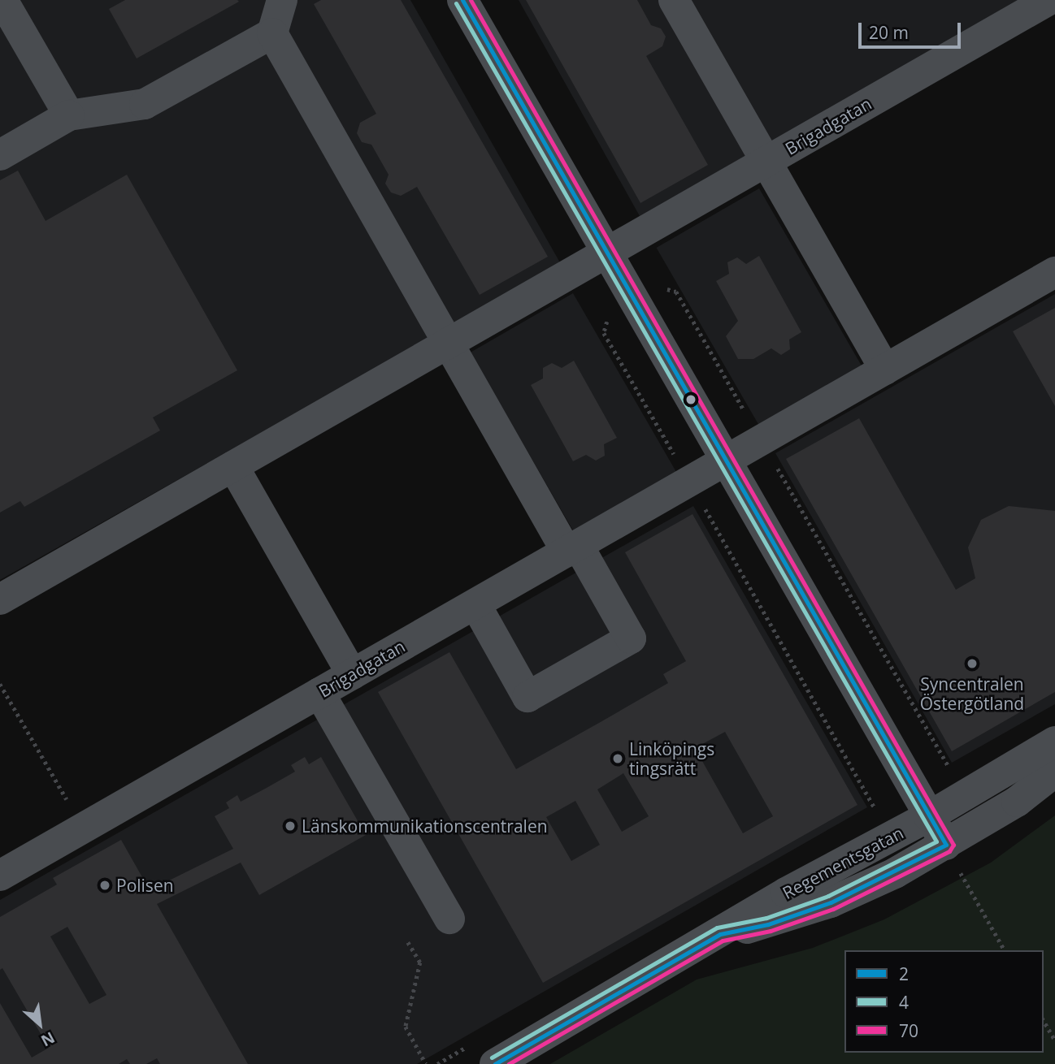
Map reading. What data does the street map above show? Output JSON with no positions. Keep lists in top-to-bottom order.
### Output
{
  "streets": {
    "street": ["Brigadgatan", "Regementsgatan"]
  },
  "places": [
    "Syncentralen Östergötland",
    "Linköpings tingsrätt",
    "Länskommunikationscentralen",
    "Polisen"
  ],
  "lines": ["transit line 2", "transit line 70", "transit line 4"],
  "legend": ["2", "4", "70"],
  "scale_bar": "20 m",
  "north": "bottom right"
}
